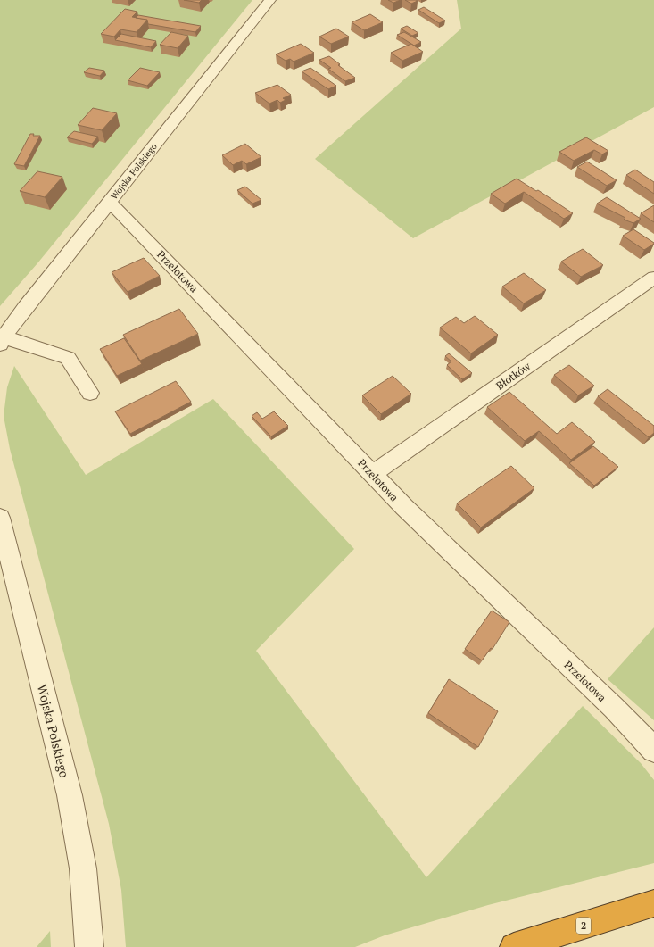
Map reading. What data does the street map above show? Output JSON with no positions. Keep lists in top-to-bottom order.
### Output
{
  "streets": {
    "highway": ["2"],
    "street": ["Wojska Polskiego", "Przelotowa", "Błotków"]
  },
  "crossings": [
    ["Wojska Polskiego", "Przelotowa"],
    ["Przelotowa", "Błotków"]
  ]
}
